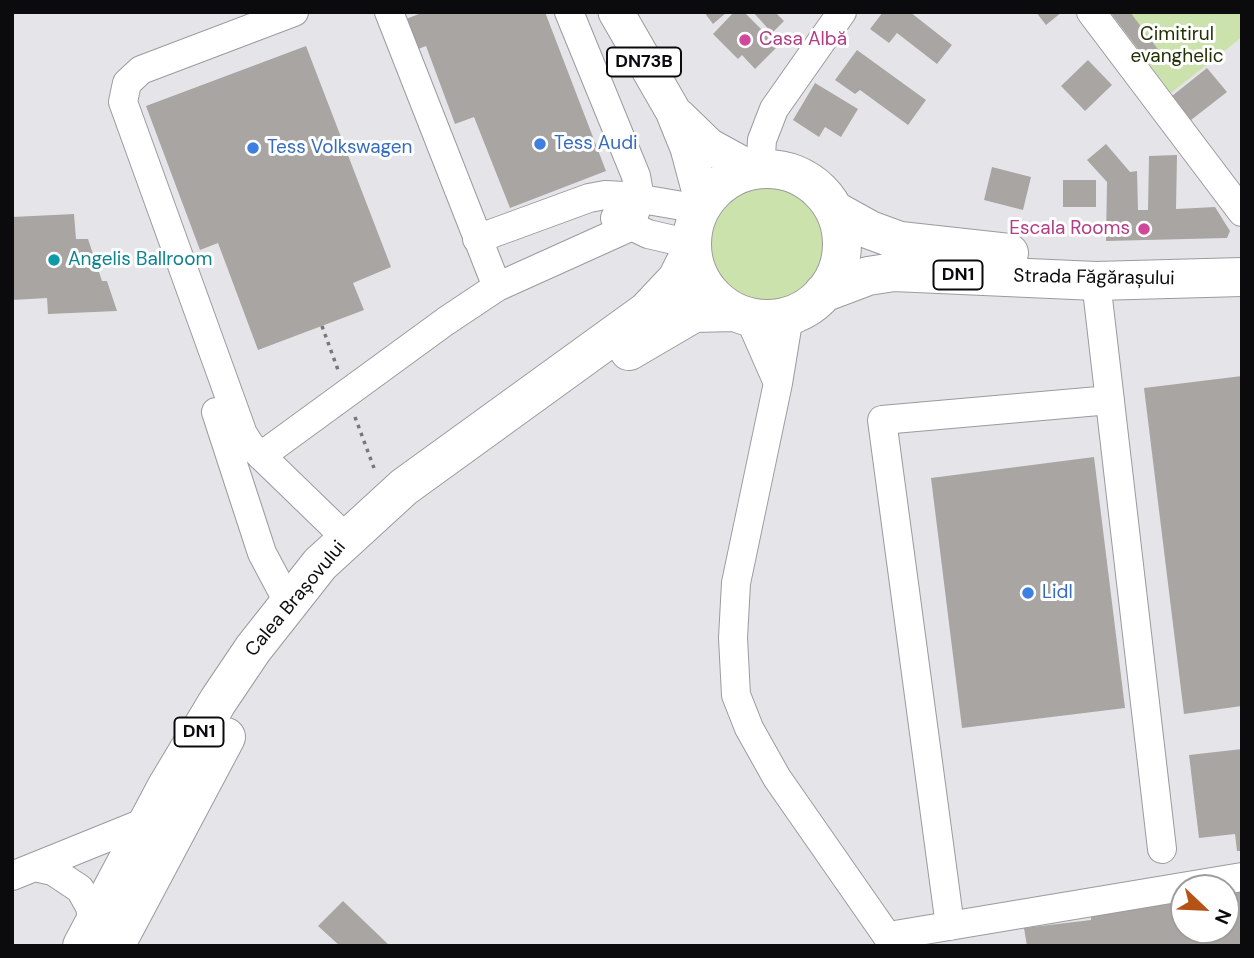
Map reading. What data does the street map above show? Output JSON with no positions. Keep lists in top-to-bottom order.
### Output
{
  "streets": {
    "highway": ["DN1", "Strada Făgărașului", "Calea Brașovului"],
    "main road": ["DN73B"]
  },
  "crossings": [
    ["DN73B", "DN1"],
    ["DN73B", "Strada Făgărașului"],
    ["DN73B", "Calea Brașovului"],
    ["DN1", "Strada Făgărașului"],
    ["DN1", "Calea Brașovului"],
    ["Strada Făgărașului", "Calea Brașovului"]
  ],
  "parks": ["Cimitirul evanghelic"],
  "places": [
    "Casa Albă",
    "Tess Audi",
    "Tess Volkswagen",
    "Escala Rooms",
    "Angelis Ballroom",
    "Lidl"
  ],
  "north": "bottom right"
}
